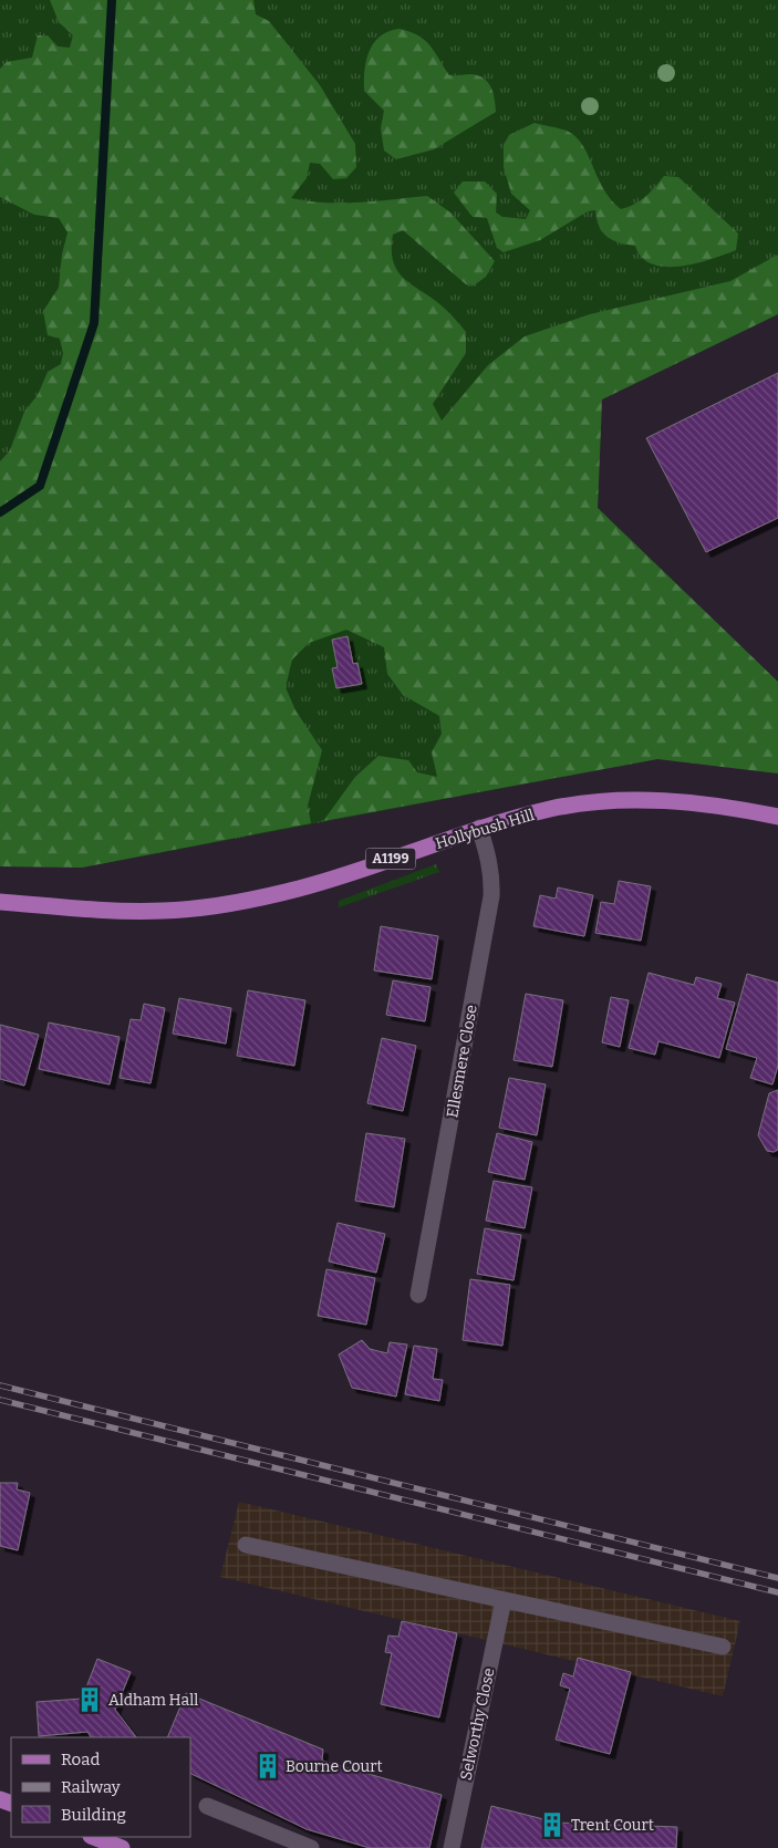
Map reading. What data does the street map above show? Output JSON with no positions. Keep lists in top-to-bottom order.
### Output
{
  "streets": {
    "main road": ["Hollybush Hill", "A1199"],
    "street": ["Ellesmere Close", "Selworthy Close"]
  },
  "crossings": [
    ["Hollybush Hill", "Ellesmere Close"]
  ],
  "places": {
    "building": ["Aldham Hall", "Bourne Court", "Trent Court"]
  },
  "legend": ["Road", "Railway", "Building"]
}
